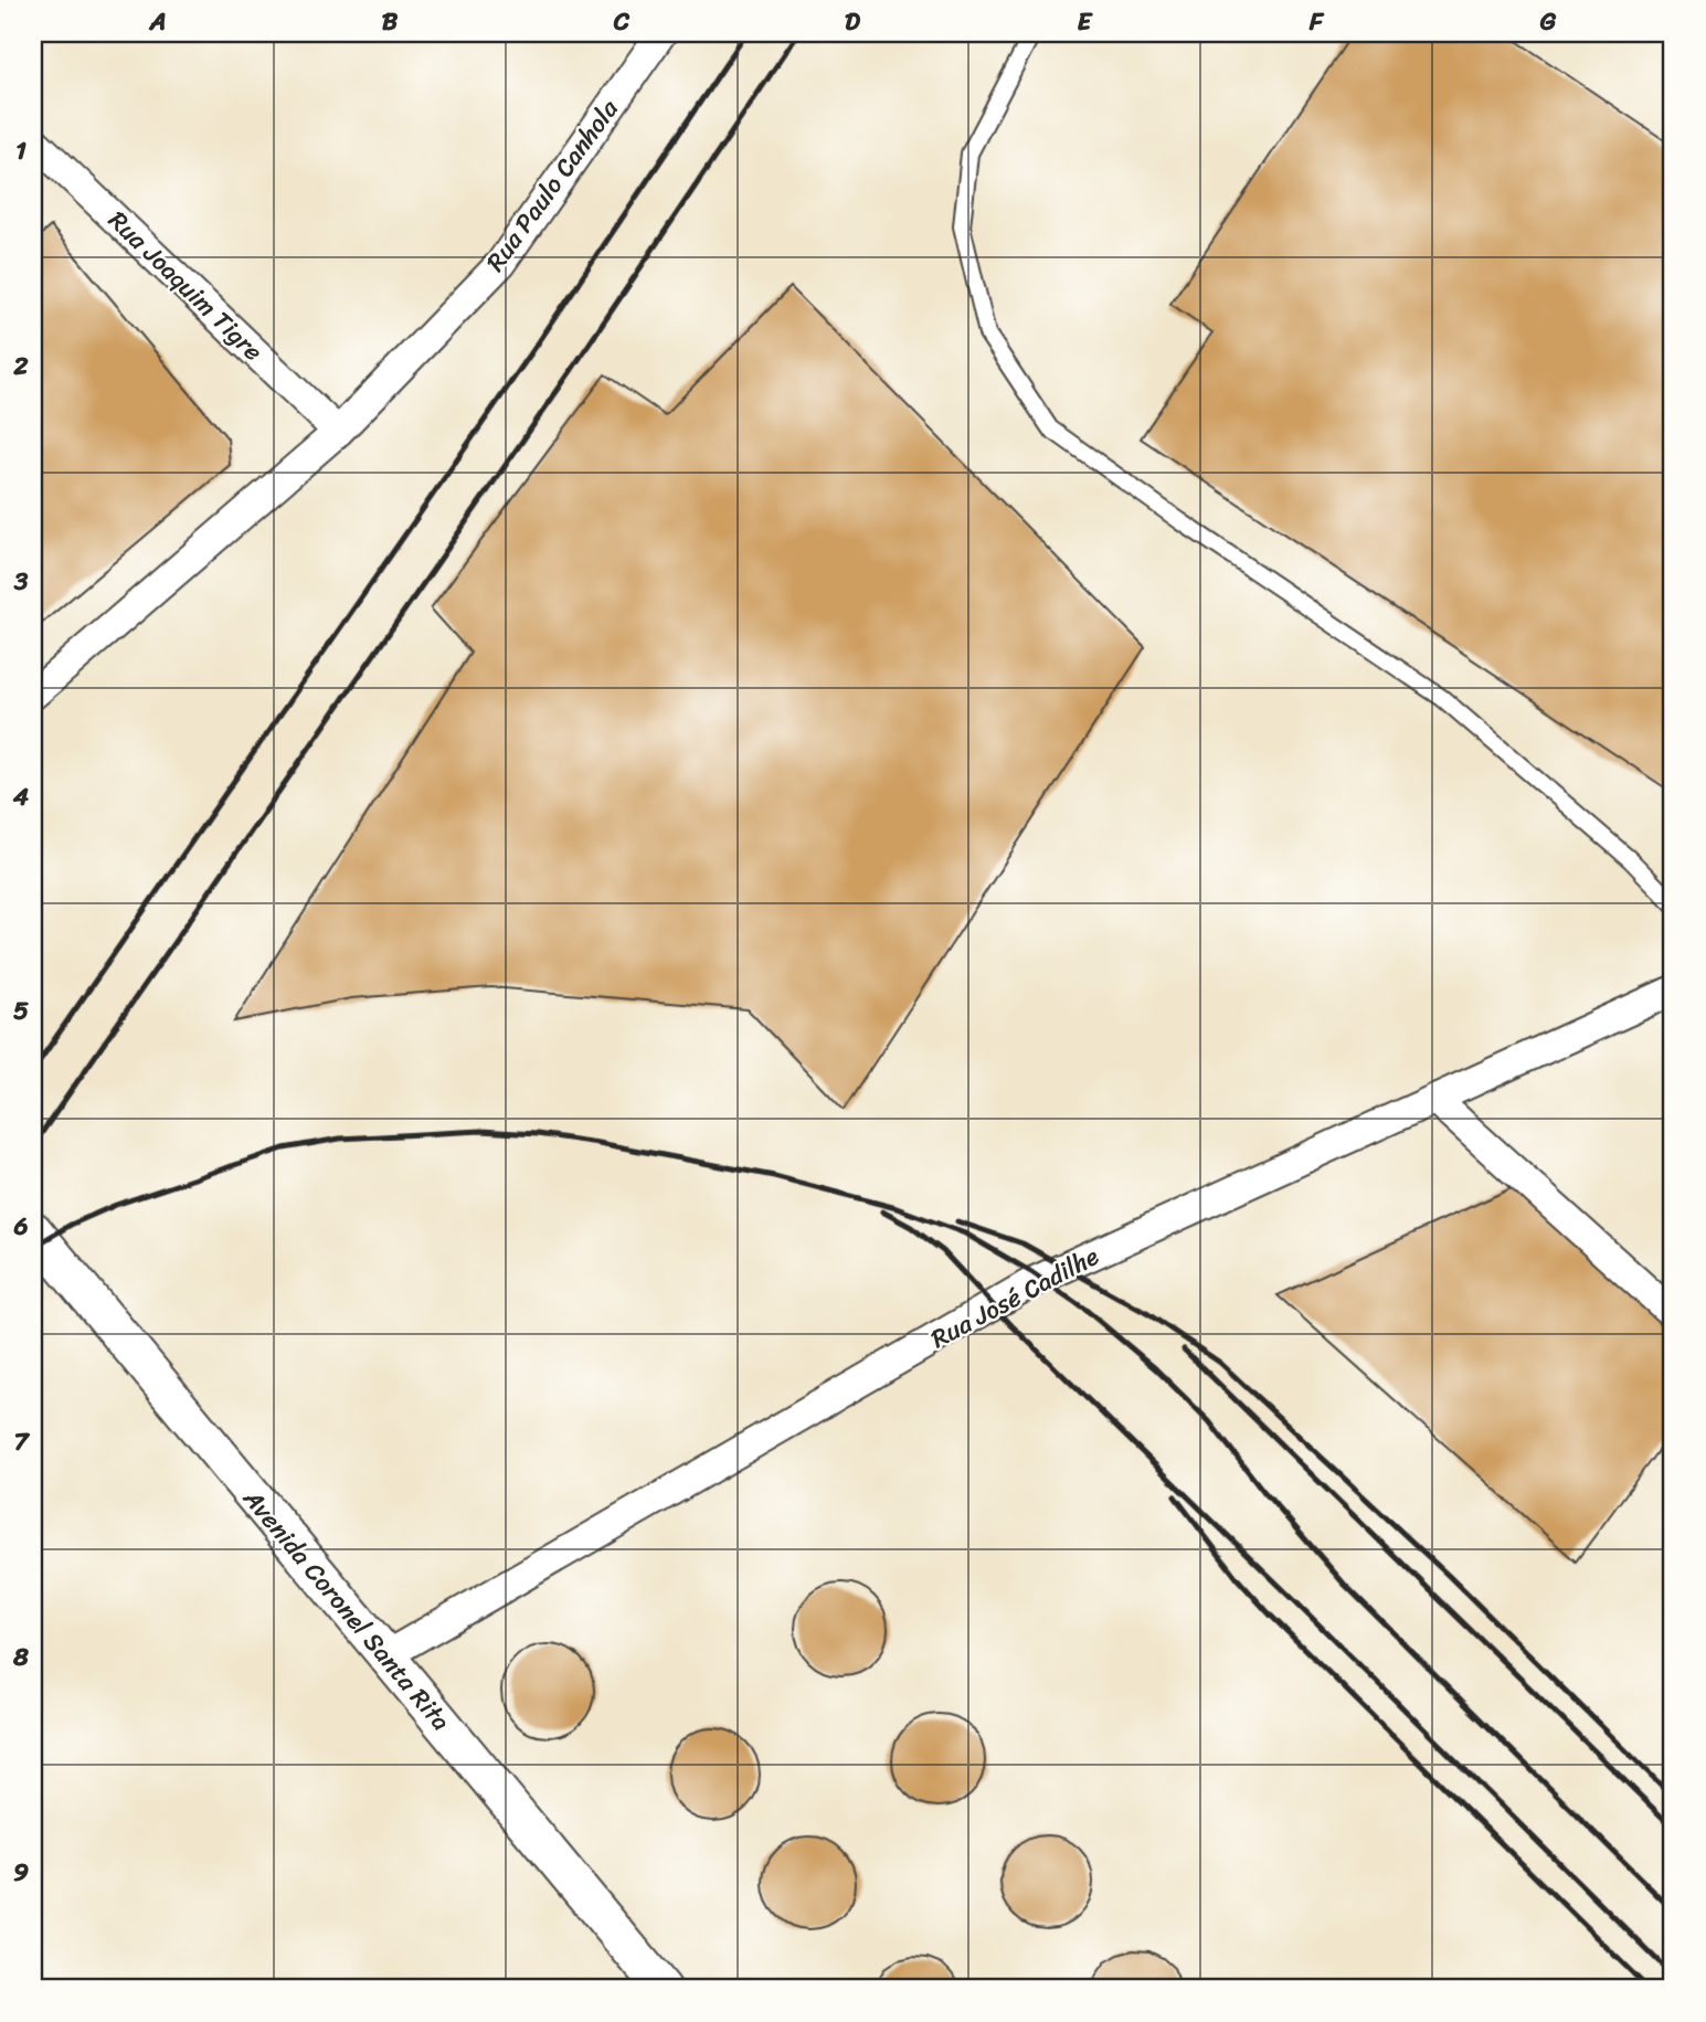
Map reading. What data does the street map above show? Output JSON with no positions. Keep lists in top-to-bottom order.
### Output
{
  "streets": {
    "street": [
      "Rua Paulo Canhola",
      "Rua Joaquim Tigre",
      "Rua José Cadilhe",
      "Avenida Coronel Santa Rita"
    ]
  },
  "crossings": [
    ["Rua Paulo Canhola", "Rua Joaquim Tigre"],
    ["Rua José Cadilhe", "Avenida Coronel Santa Rita"]
  ],
  "grid": {
    "columns": [
      "A",
      "B",
      "C",
      "D",
      "E",
      "F",
      "G"
    ],
    "rows": [
      "1",
      "2",
      "3",
      "4",
      "5",
      "6",
      "7",
      "8",
      "9"
    ]
  }
}
